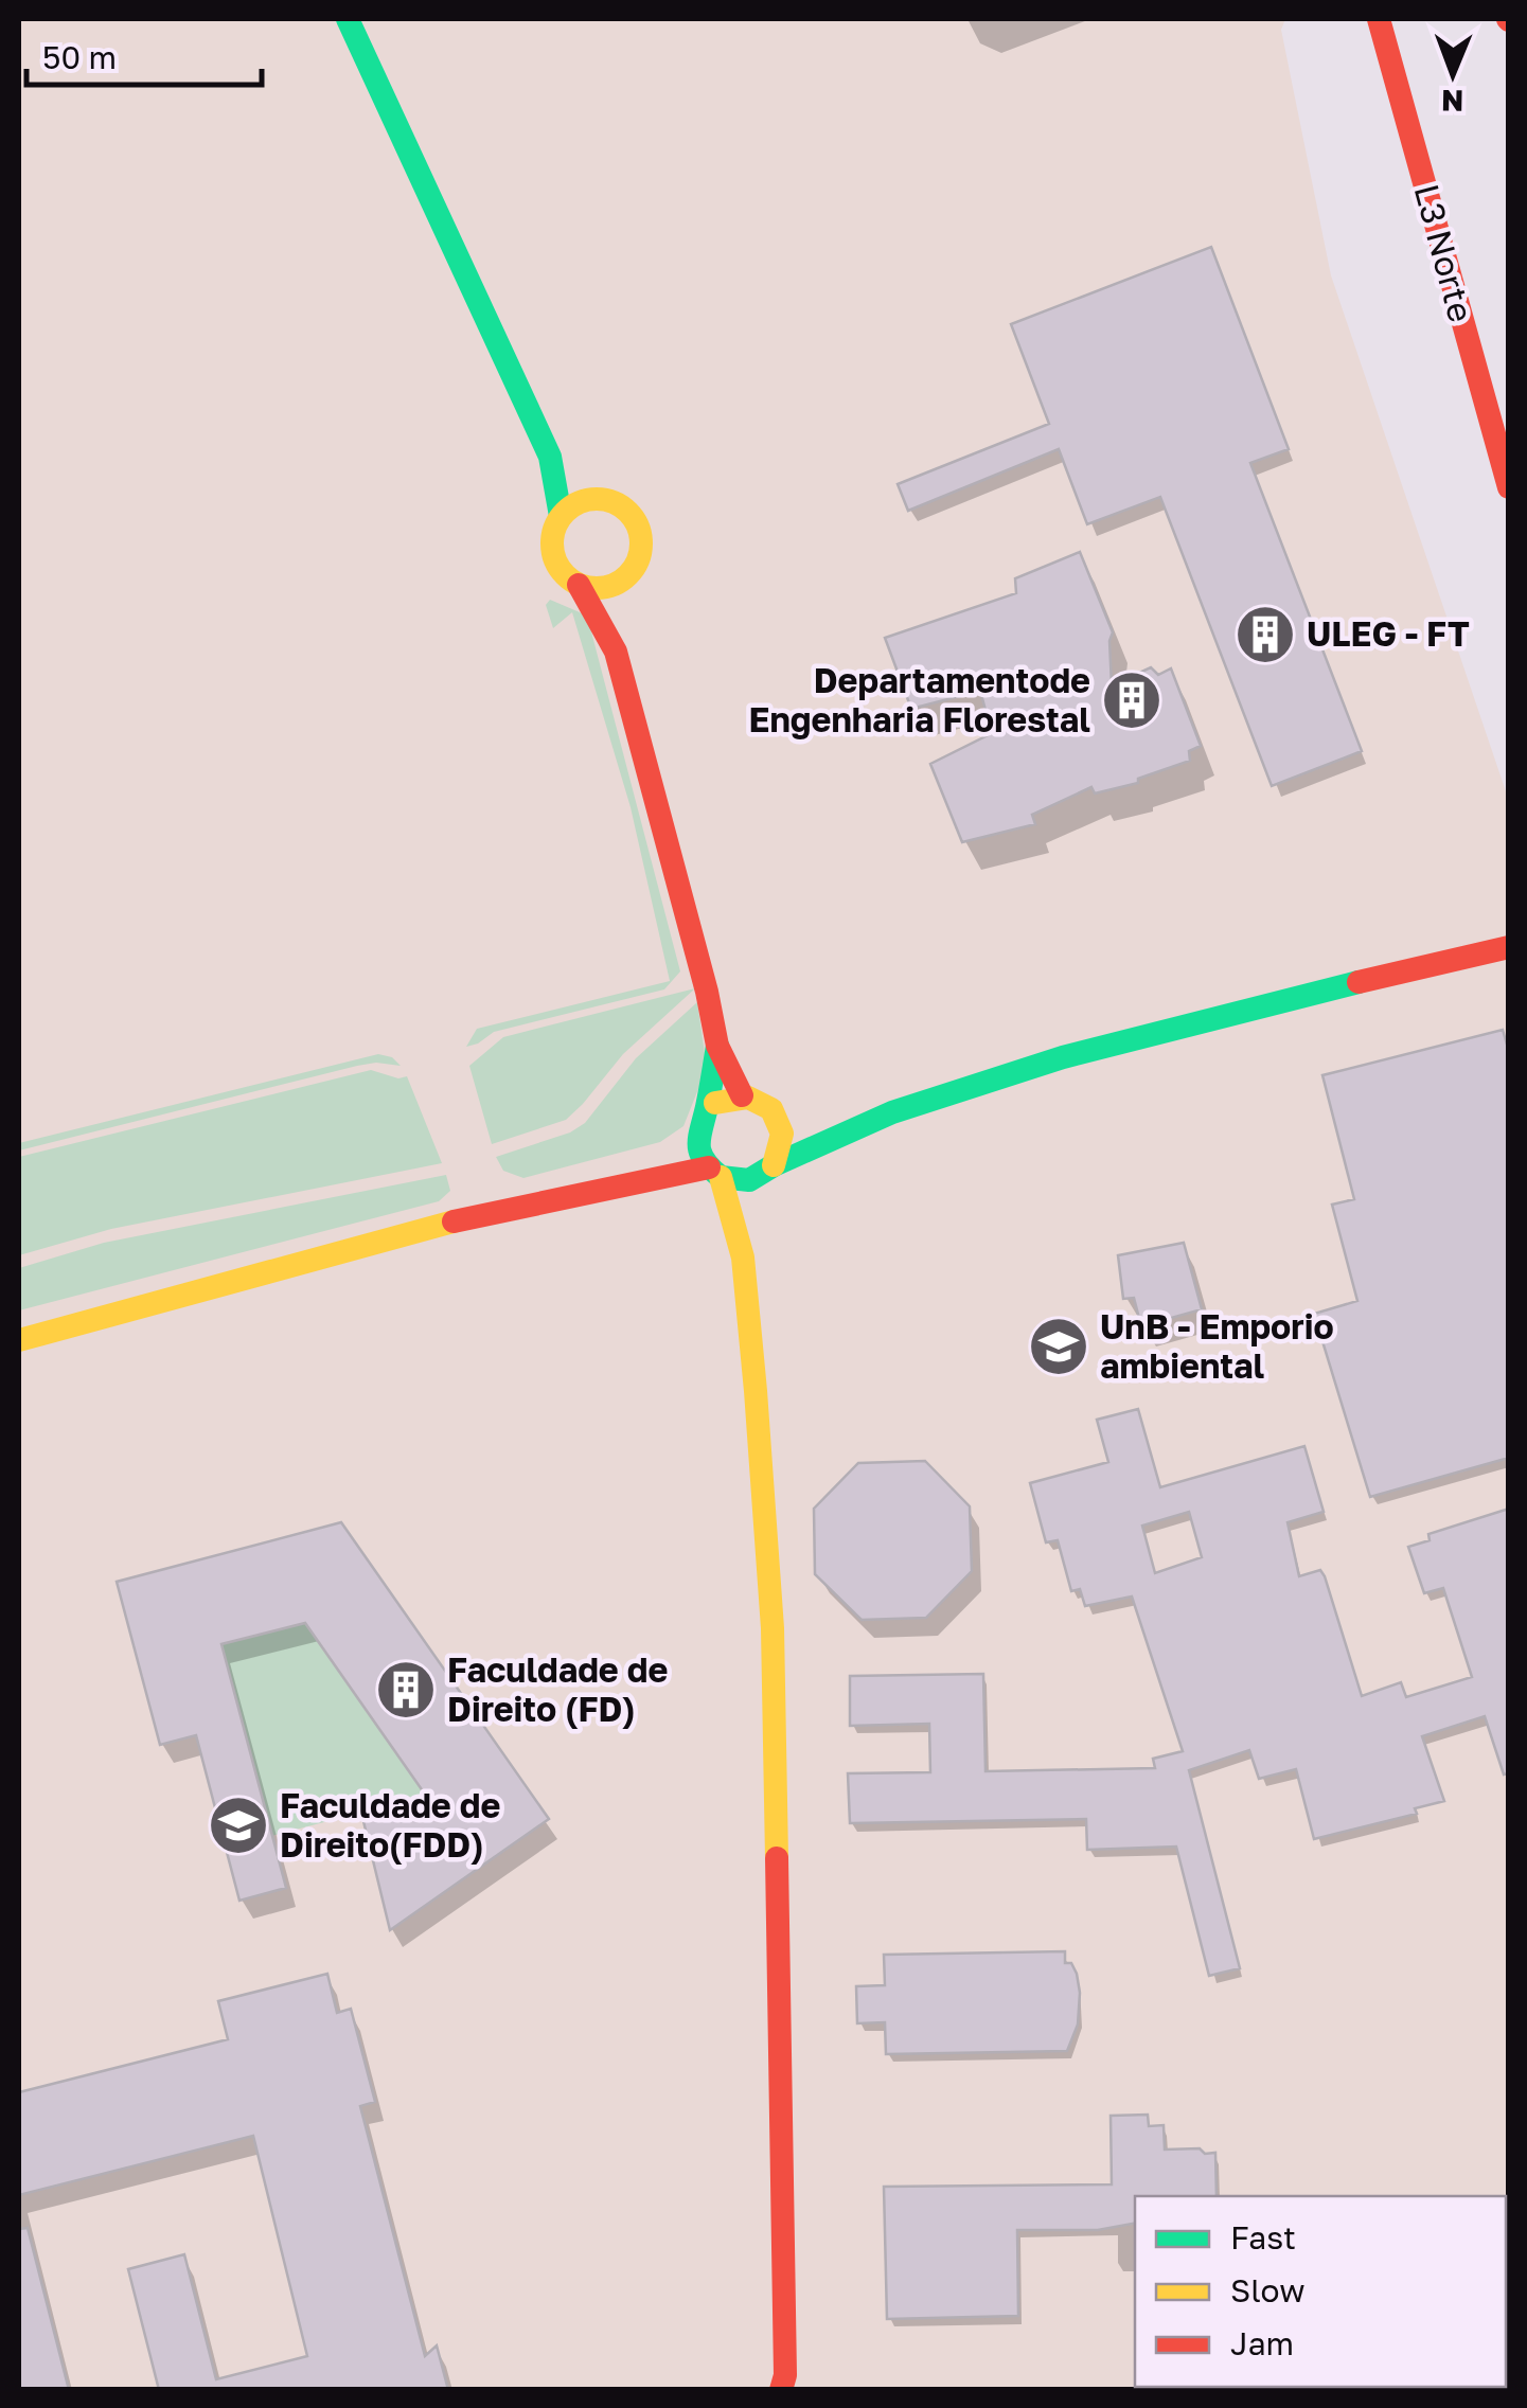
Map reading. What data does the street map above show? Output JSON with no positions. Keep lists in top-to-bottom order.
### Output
{
  "streets": {
    "street": ["L3 Norte"]
  },
  "places": {
    "building": ["ULEG - FT", "Departamentode Engenharia Florestal", "Faculdade de Direito (FD)"],
    "school or university": ["UnB - Emporio ambiental", "Faculdade de Direito(FDD)"]
  },
  "legend": ["Fast", "Slow", "Jam"],
  "scale_bar": "50 m",
  "north": "bottom"
}
